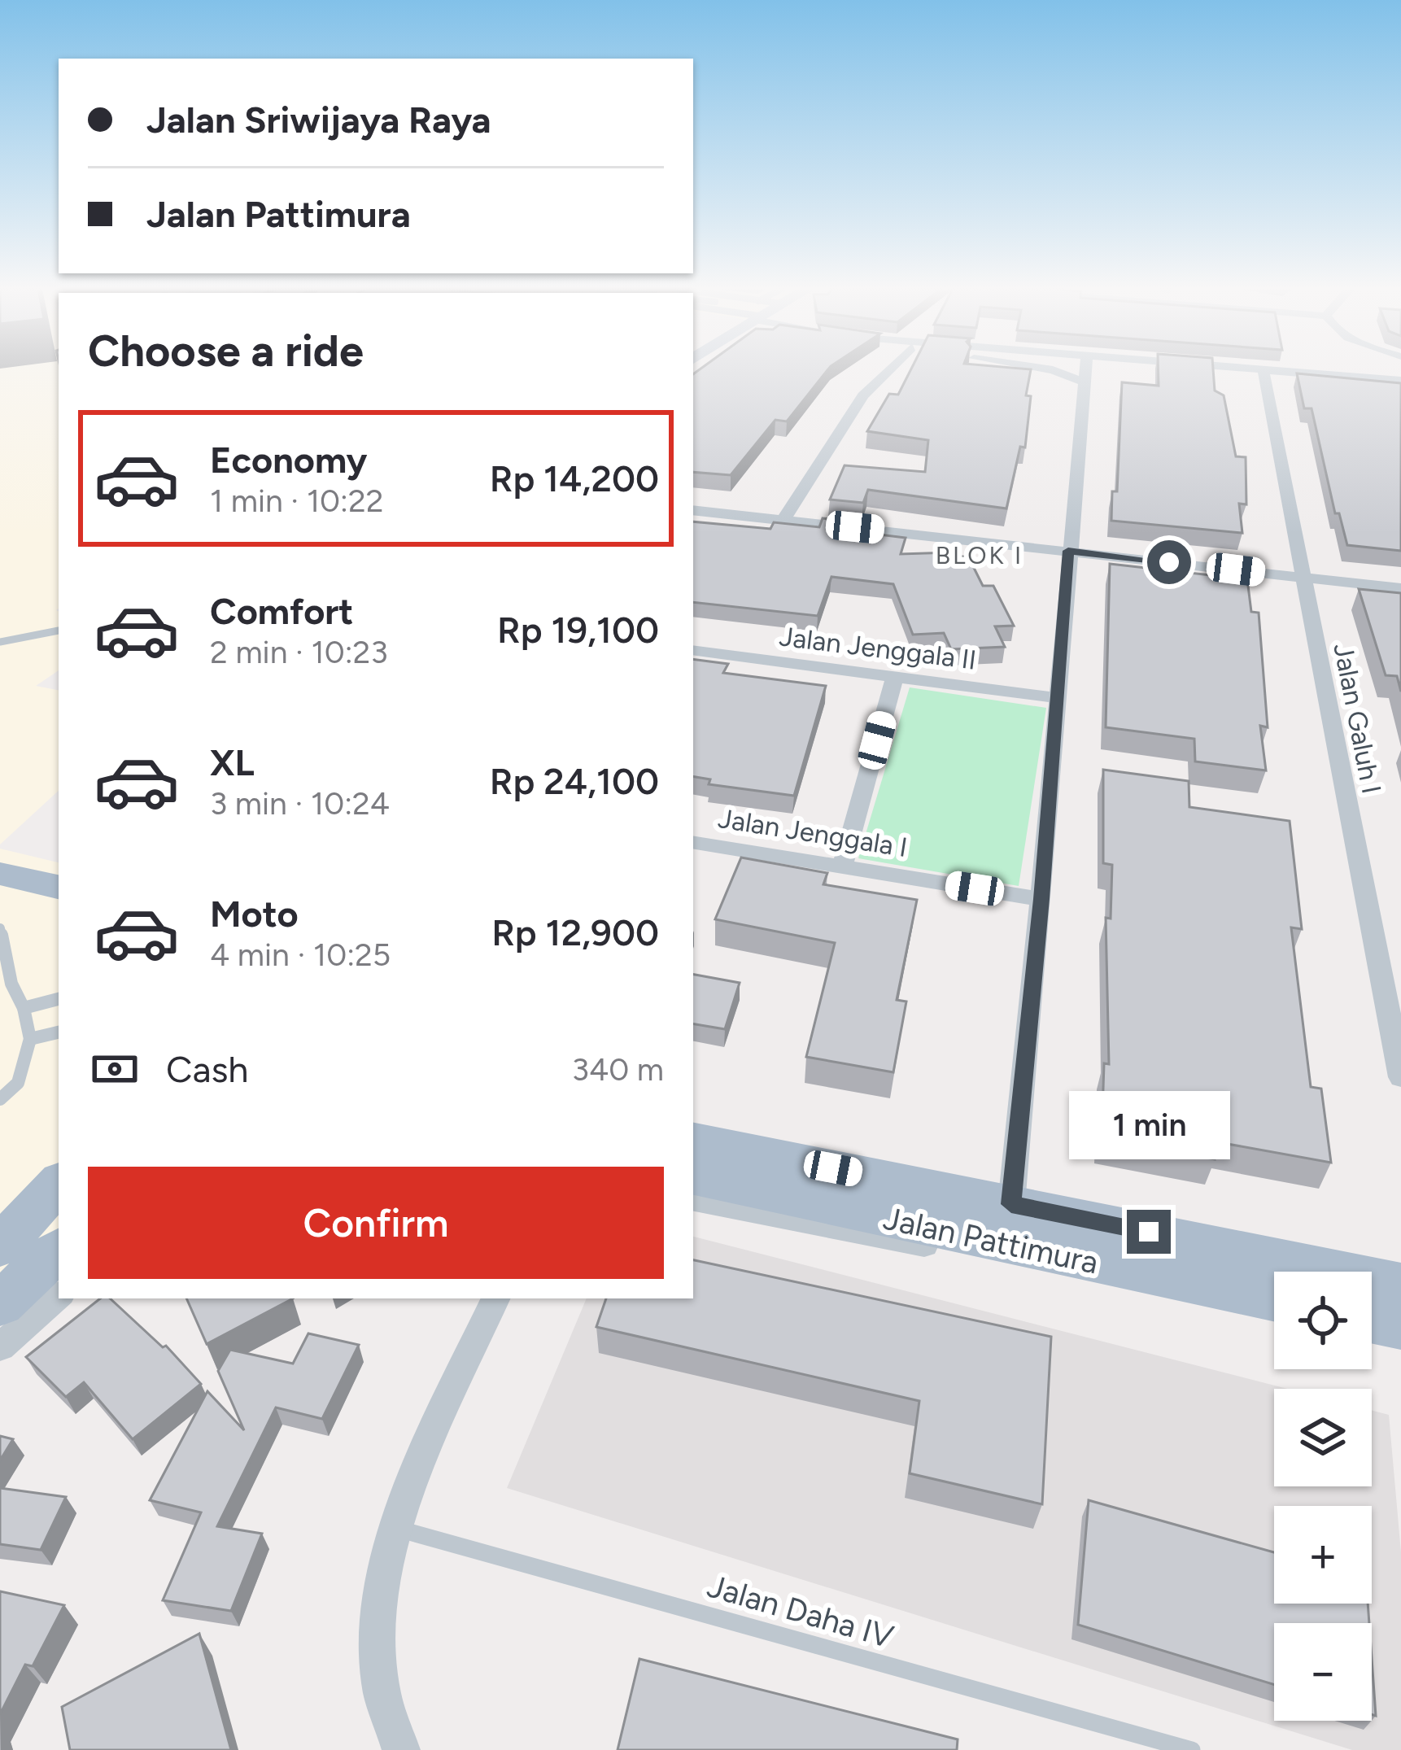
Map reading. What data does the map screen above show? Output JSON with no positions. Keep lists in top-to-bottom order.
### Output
{
  "streets": {
    "main road": ["Jalan Pattimura"],
    "street": ["Jalan Jenggala II", "Jalan Galuh I", "Jalan Jenggala I"],
    "lane": ["Jalan Daha IV"]
  },
  "districts": ["BLOK I"],
  "page": {
    "banner": ["Jalan Sriwijaya Raya", "Jalan Pattimura"],
    "heading": "Choose a ride",
    "list": [
      {
        "name": "Economy",
        "note": "1 min · 10:22",
        "value": "Rp 14,200"
      },
      {
        "name": "Comfort",
        "note": "2 min · 10:23",
        "value": "Rp 19,100"
      },
      {
        "name": "XL",
        "note": "3 min · 10:24",
        "value": "Rp 24,100"
      },
      {
        "name": "Moto",
        "note": "4 min · 10:25",
        "value": "Rp 12,900"
      }
    ],
    "pay": ["Cash", "340 m"],
    "bubble": "1 min",
    "buttons": "Confirm",
    "map_buttons": ["+", "−"]
  }
}
